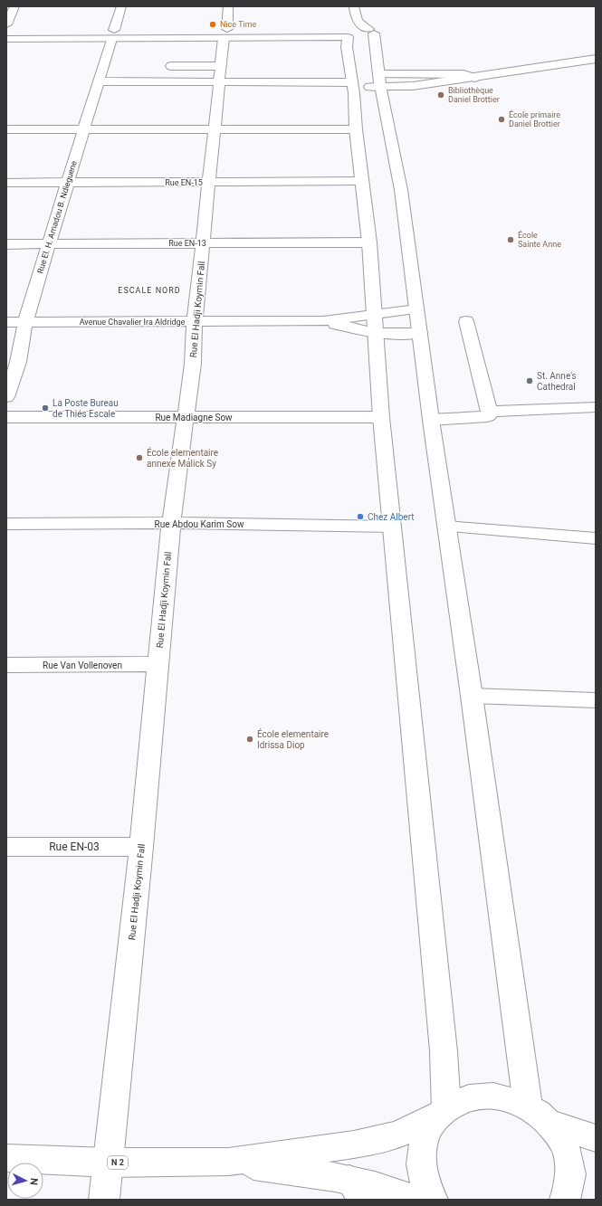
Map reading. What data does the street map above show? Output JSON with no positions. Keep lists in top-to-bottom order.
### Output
{
  "streets": {
    "main road": [
      "Rue EN-15",
      "Rue El. H. Amadou B. Ndieguene",
      "Rue EN-13",
      "Rue El Hadji Koymin Fall",
      "Avenue Chavalier Ira Aldridge",
      "Rue Madiagne Sow",
      "Rue Abdou Karim Sow",
      "Rue Van Vollenoven",
      "Rue EN-03",
      "N 2"
    ]
  },
  "crossings": [
    ["Rue EN-15", "Rue El. H. Amadou B. Ndieguene"],
    ["Rue EN-15", "Rue El Hadji Koymin Fall"],
    ["Rue El. H. Amadou B. Ndieguene", "Rue EN-13"],
    ["Rue El. H. Amadou B. Ndieguene", "Avenue Chavalier Ira Aldridge"],
    ["Rue EN-13", "Rue El Hadji Koymin Fall"],
    ["Rue El Hadji Koymin Fall", "Avenue Chavalier Ira Aldridge"],
    ["Rue El Hadji Koymin Fall", "Rue Madiagne Sow"],
    ["Rue El Hadji Koymin Fall", "Rue Abdou Karim Sow"],
    ["Rue El Hadji Koymin Fall", "Rue Van Vollenoven"],
    ["Rue El Hadji Koymin Fall", "Rue EN-03"],
    ["Rue El Hadji Koymin Fall", "N 2"]
  ],
  "districts": ["ESCALE NORD"],
  "places": [
    "Nice Time",
    "Bibliothèque Daniel Brottier",
    "École primaire Daniel Brottier",
    "École Sainte Anne",
    "St. Anne's Cathedral",
    "La Poste Bureau de Thiés Escale",
    "École elementaire annexe Malick Sy",
    "Chez Albert",
    "École elementaire Idrissa Diop"
  ],
  "north": "right"
}
